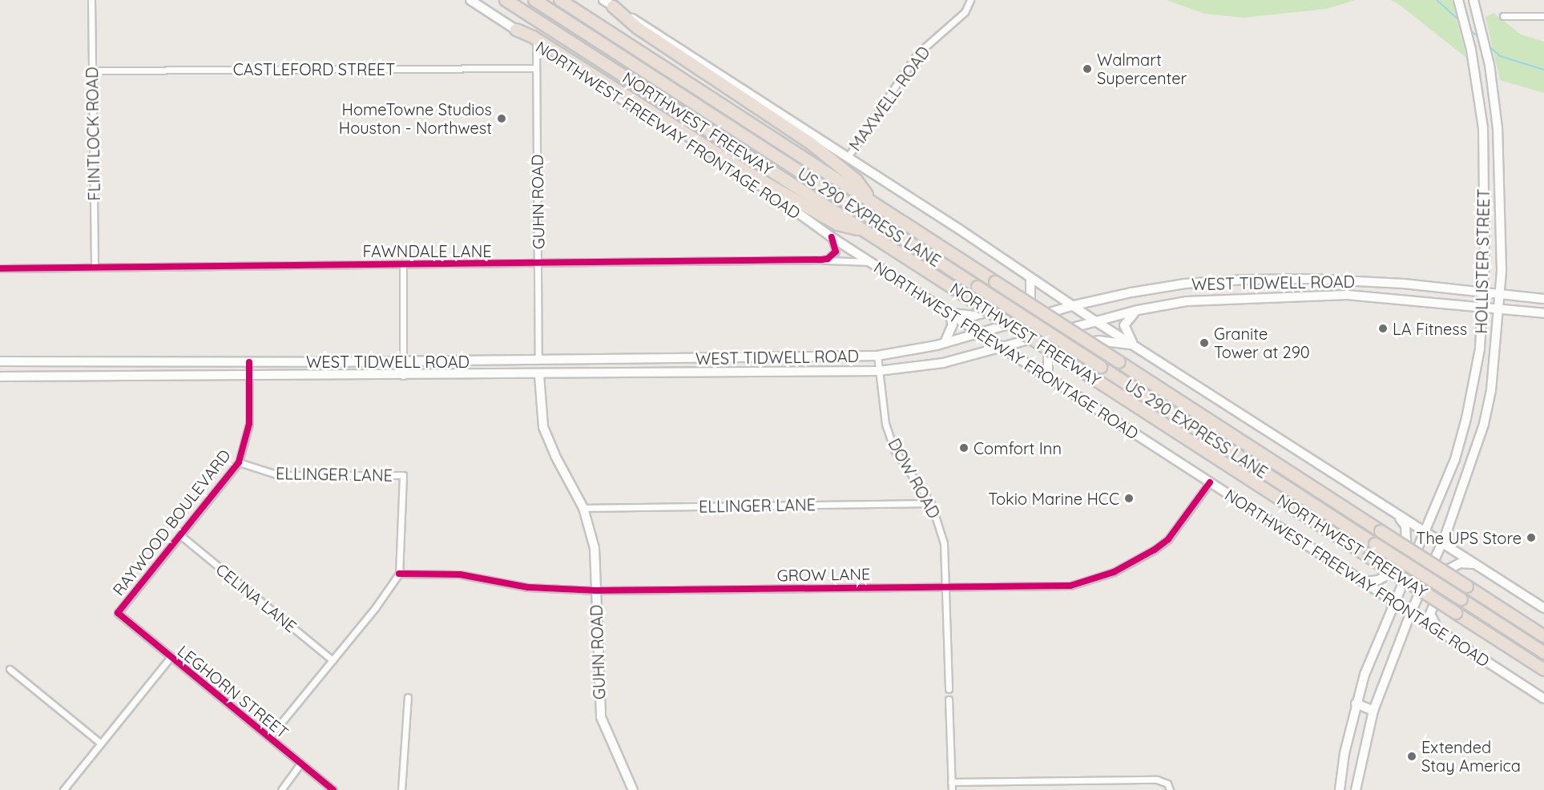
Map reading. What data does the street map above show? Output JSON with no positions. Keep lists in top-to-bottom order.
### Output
{
  "streets": {
    "highway": ["NORTHWEST FREEWAY", "US 290 EXPRESS LANE"],
    "main road": [
      "NORTHWEST FREEWAY FRONTAGE ROAD",
      "GUHN ROAD",
      "HOLLISTER STREET",
      "WEST TIDWELL ROAD"
    ],
    "street": [
      "CASTLEFORD STREET",
      "MAXWELL ROAD",
      "FLINTLOCK ROAD",
      "FAWNDALE LANE",
      "ELLINGER LANE",
      "DOW ROAD",
      "RAYWOOD BOULEVARD",
      "GROW LANE",
      "CELINA LANE",
      "LEGHORN STREET"
    ]
  },
  "crossings": [
    ["CASTLEFORD STREET", "FLINTLOCK ROAD"],
    ["CASTLEFORD STREET", "GUHN ROAD"],
    ["NORTHWEST FREEWAY FRONTAGE ROAD", "GUHN ROAD"],
    ["NORTHWEST FREEWAY FRONTAGE ROAD", "FAWNDALE LANE"],
    ["NORTHWEST FREEWAY FRONTAGE ROAD", "HOLLISTER STREET"],
    ["NORTHWEST FREEWAY FRONTAGE ROAD", "WEST TIDWELL ROAD"],
    ["NORTHWEST FREEWAY FRONTAGE ROAD", "GROW LANE"],
    ["FLINTLOCK ROAD", "FAWNDALE LANE"],
    ["GUHN ROAD", "FAWNDALE LANE"],
    ["GUHN ROAD", "WEST TIDWELL ROAD"],
    ["GUHN ROAD", "ELLINGER LANE"],
    ["GUHN ROAD", "GROW LANE"],
    ["HOLLISTER STREET", "WEST TIDWELL ROAD"],
    ["WEST TIDWELL ROAD", "DOW ROAD"],
    ["WEST TIDWELL ROAD", "RAYWOOD BOULEVARD"],
    ["ELLINGER LANE", "DOW ROAD"],
    ["ELLINGER LANE", "RAYWOOD BOULEVARD"],
    ["ELLINGER LANE", "GROW LANE"],
    ["DOW ROAD", "GROW LANE"],
    ["RAYWOOD BOULEVARD", "CELINA LANE"],
    ["RAYWOOD BOULEVARD", "LEGHORN STREET"]
  ],
  "places": [
    "Walmart Supercenter",
    "HomeTowne Studios Houston - Northwest",
    "LA Fitness",
    "Granite Tower at 290",
    "Comfort Inn",
    "Tokio Marine HCC",
    "The UPS Store",
    "Extended Stay America"
  ]
}
